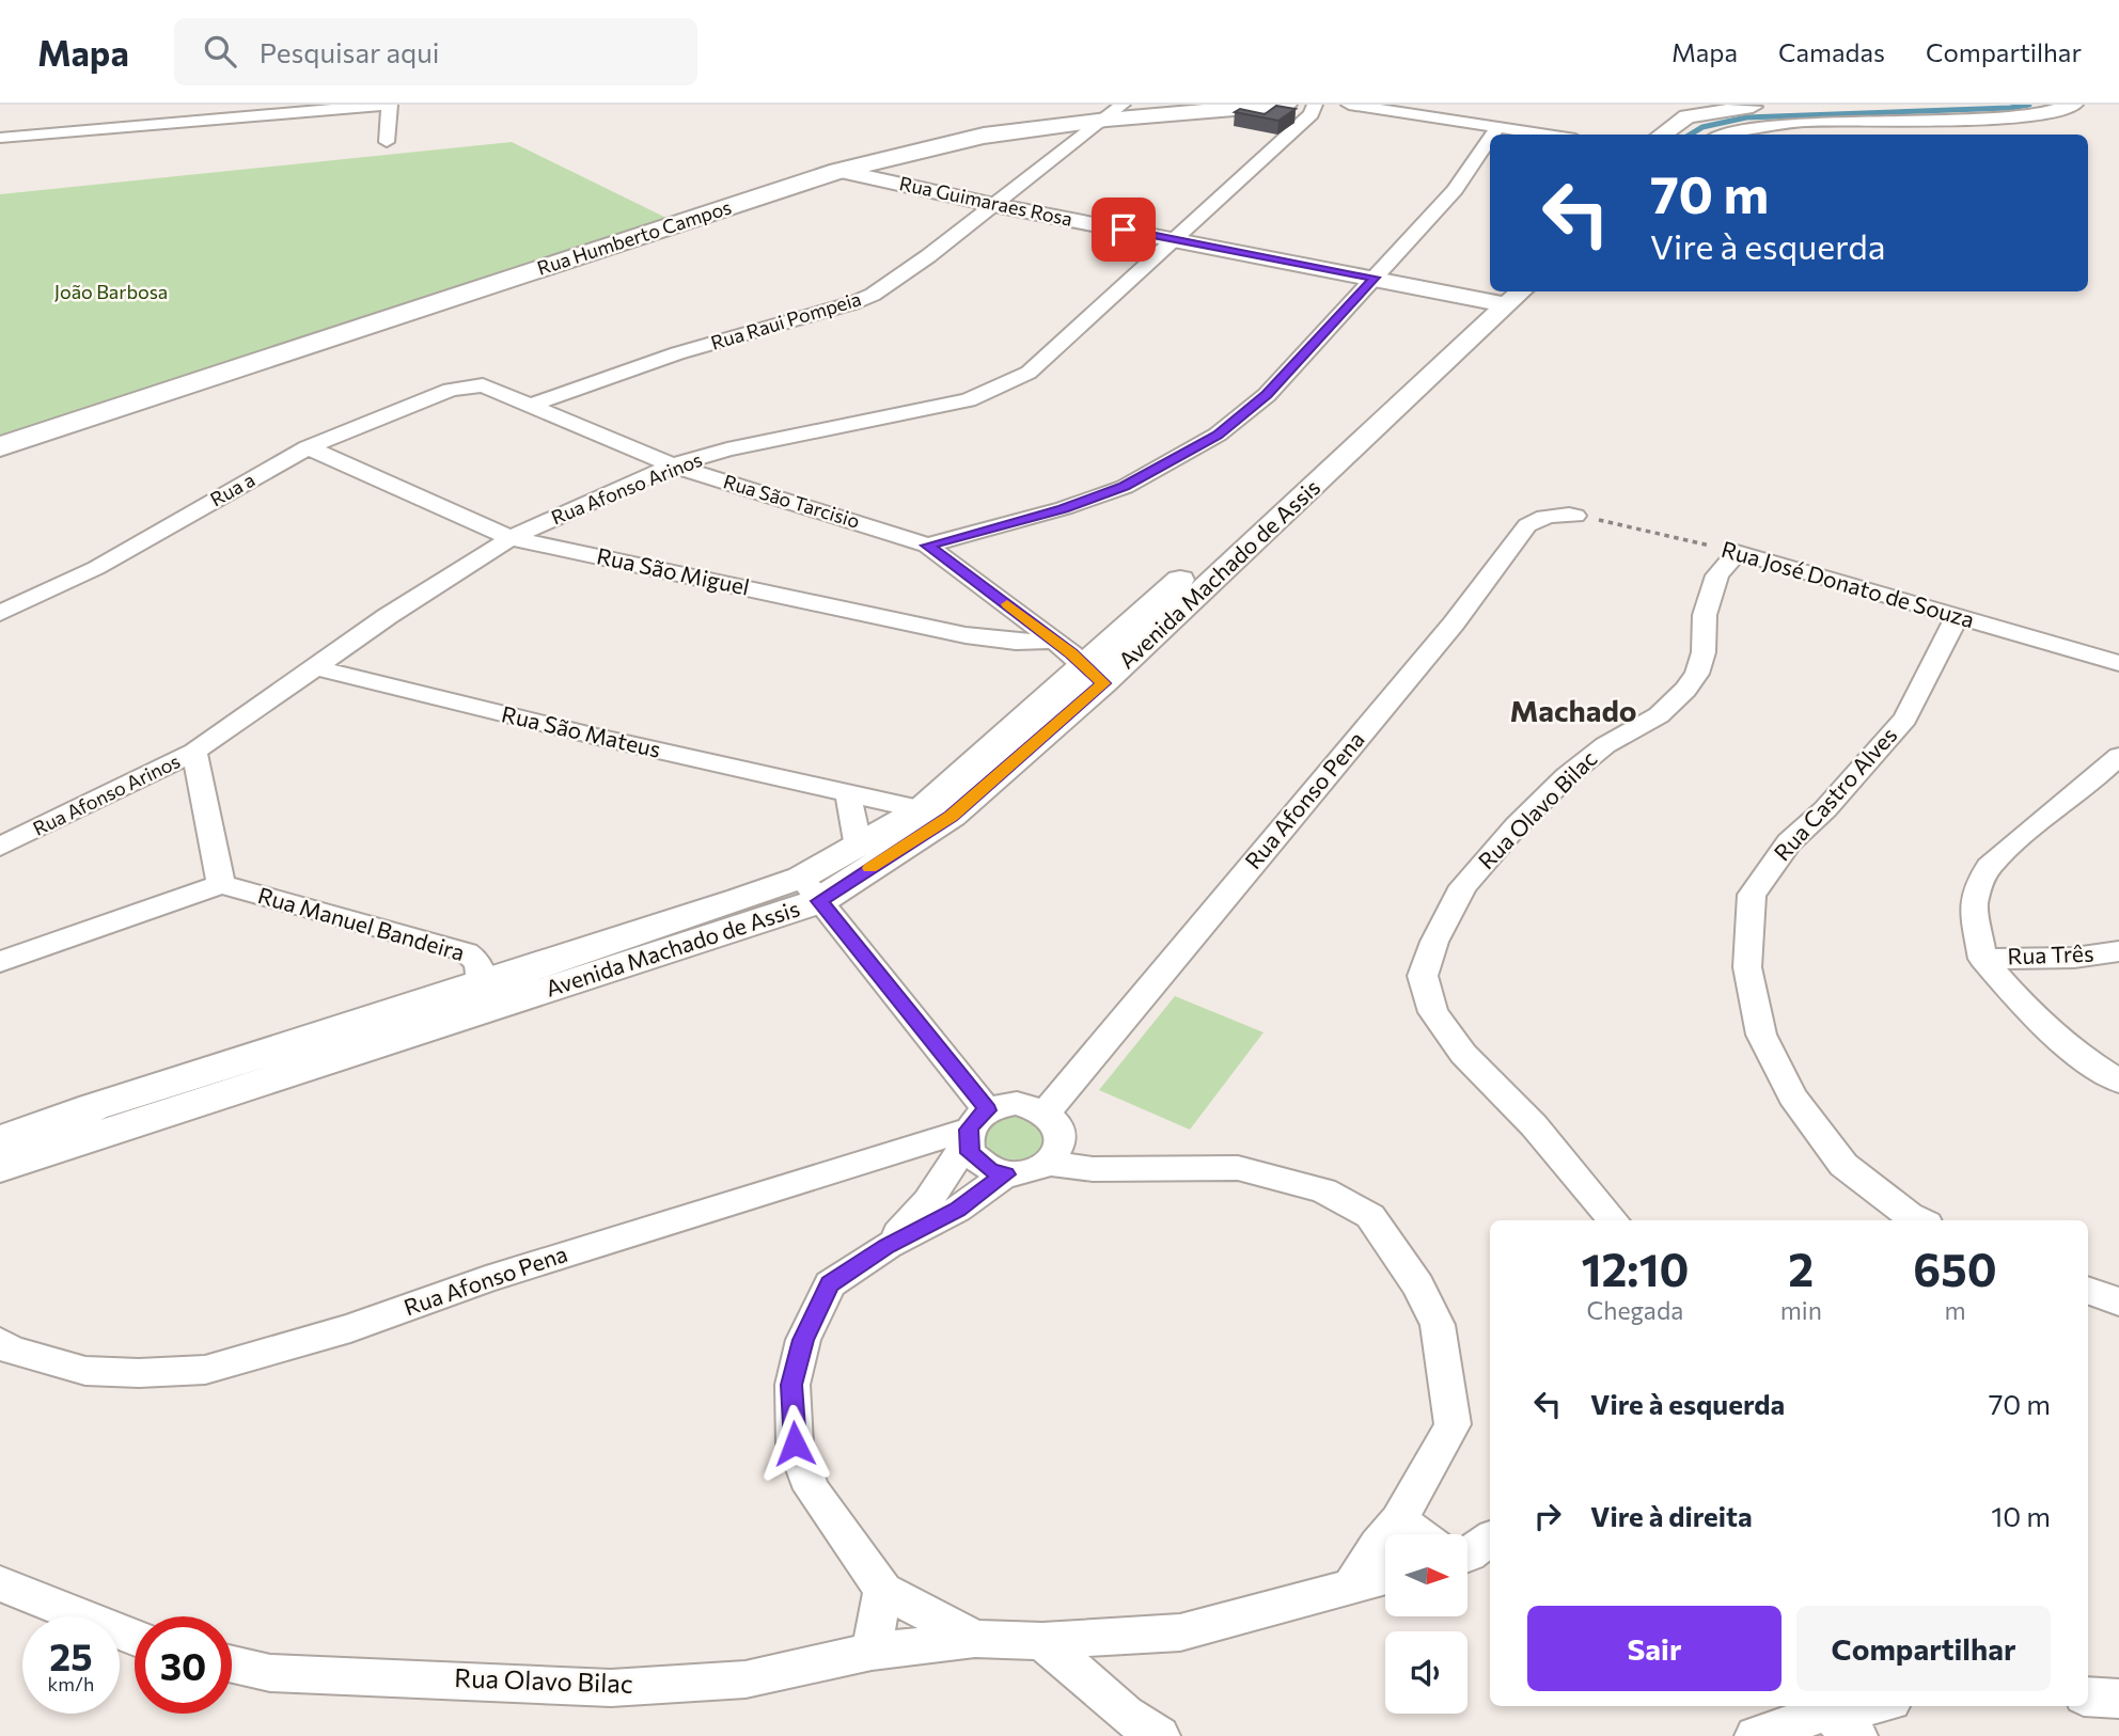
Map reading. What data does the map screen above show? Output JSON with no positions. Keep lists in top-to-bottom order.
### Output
{
  "streets": {
    "main road": ["Rua Humberto Campos"],
    "street": [
      "Rua Guimaraes Rosa",
      "Rua Raui Pompeia",
      "Rua Afonso Arinos",
      "Rua a",
      "Rua São Tarcisio",
      "Rua São Miguel",
      "Avenida Machado de Assis",
      "Rua José Donato de Souza",
      "Rua São Mateus",
      "Rua Castro Alves",
      "Rua Afonso Pena",
      "Rua Olavo Bilac",
      "Rua Manuel Bandeira",
      "Rua Três"
    ]
  },
  "crossings": [
    ["Rua Guimaraes Rosa", "Rua Humberto Campos"],
    ["Rua Guimaraes Rosa", "Rua Raui Pompeia"],
    ["Rua Guimaraes Rosa", "Rua Afonso Arinos"],
    ["Rua Guimaraes Rosa", "Avenida Machado de Assis"],
    ["Rua Humberto Campos", "Rua Raui Pompeia"],
    ["Rua Raui Pompeia", "Rua São Tarcisio"],
    ["Rua Afonso Arinos", "Rua São Tarcisio"],
    ["Rua Afonso Arinos", "Rua São Miguel"],
    ["Rua Afonso Arinos", "Rua São Mateus"],
    ["Rua a", "Rua São Tarcisio"],
    ["Rua a", "Rua São Miguel"],
    ["Rua São Tarcisio", "Rua São Miguel"],
    ["Rua São Tarcisio", "Avenida Machado de Assis"],
    ["Avenida Machado de Assis", "Rua São Mateus"],
    ["Avenida Machado de Assis", "Rua Manuel Bandeira"],
    ["Rua José Donato de Souza", "Rua Castro Alves"],
    ["Rua José Donato de Souza", "Rua Afonso Pena"],
    ["Rua José Donato de Souza", "Rua Olavo Bilac"]
  ],
  "districts": ["Machado"],
  "parks": ["João Barbosa"],
  "north": "right",
  "page": {
    "header": "Mapa",
    "search": "Pesquisar aqui",
    "nav": ["Mapa", "Camadas", "Compartilhar"],
    "turn": ["70 m", "Vire à esquerda"],
    "eta": [
      "12:10",
      "Chegada",
      "2",
      "min",
      "650",
      "m"
    ],
    "list": [
      {
        "name": "Vire à esquerda",
        "value": "70 m"
      },
      {
        "name": "Vire à direita",
        "value": "10 m"
      }
    ],
    "buttons": ["Sair", "Compartilhar"],
    "speed": "25 km/h",
    "limit": "30"
  }
}
